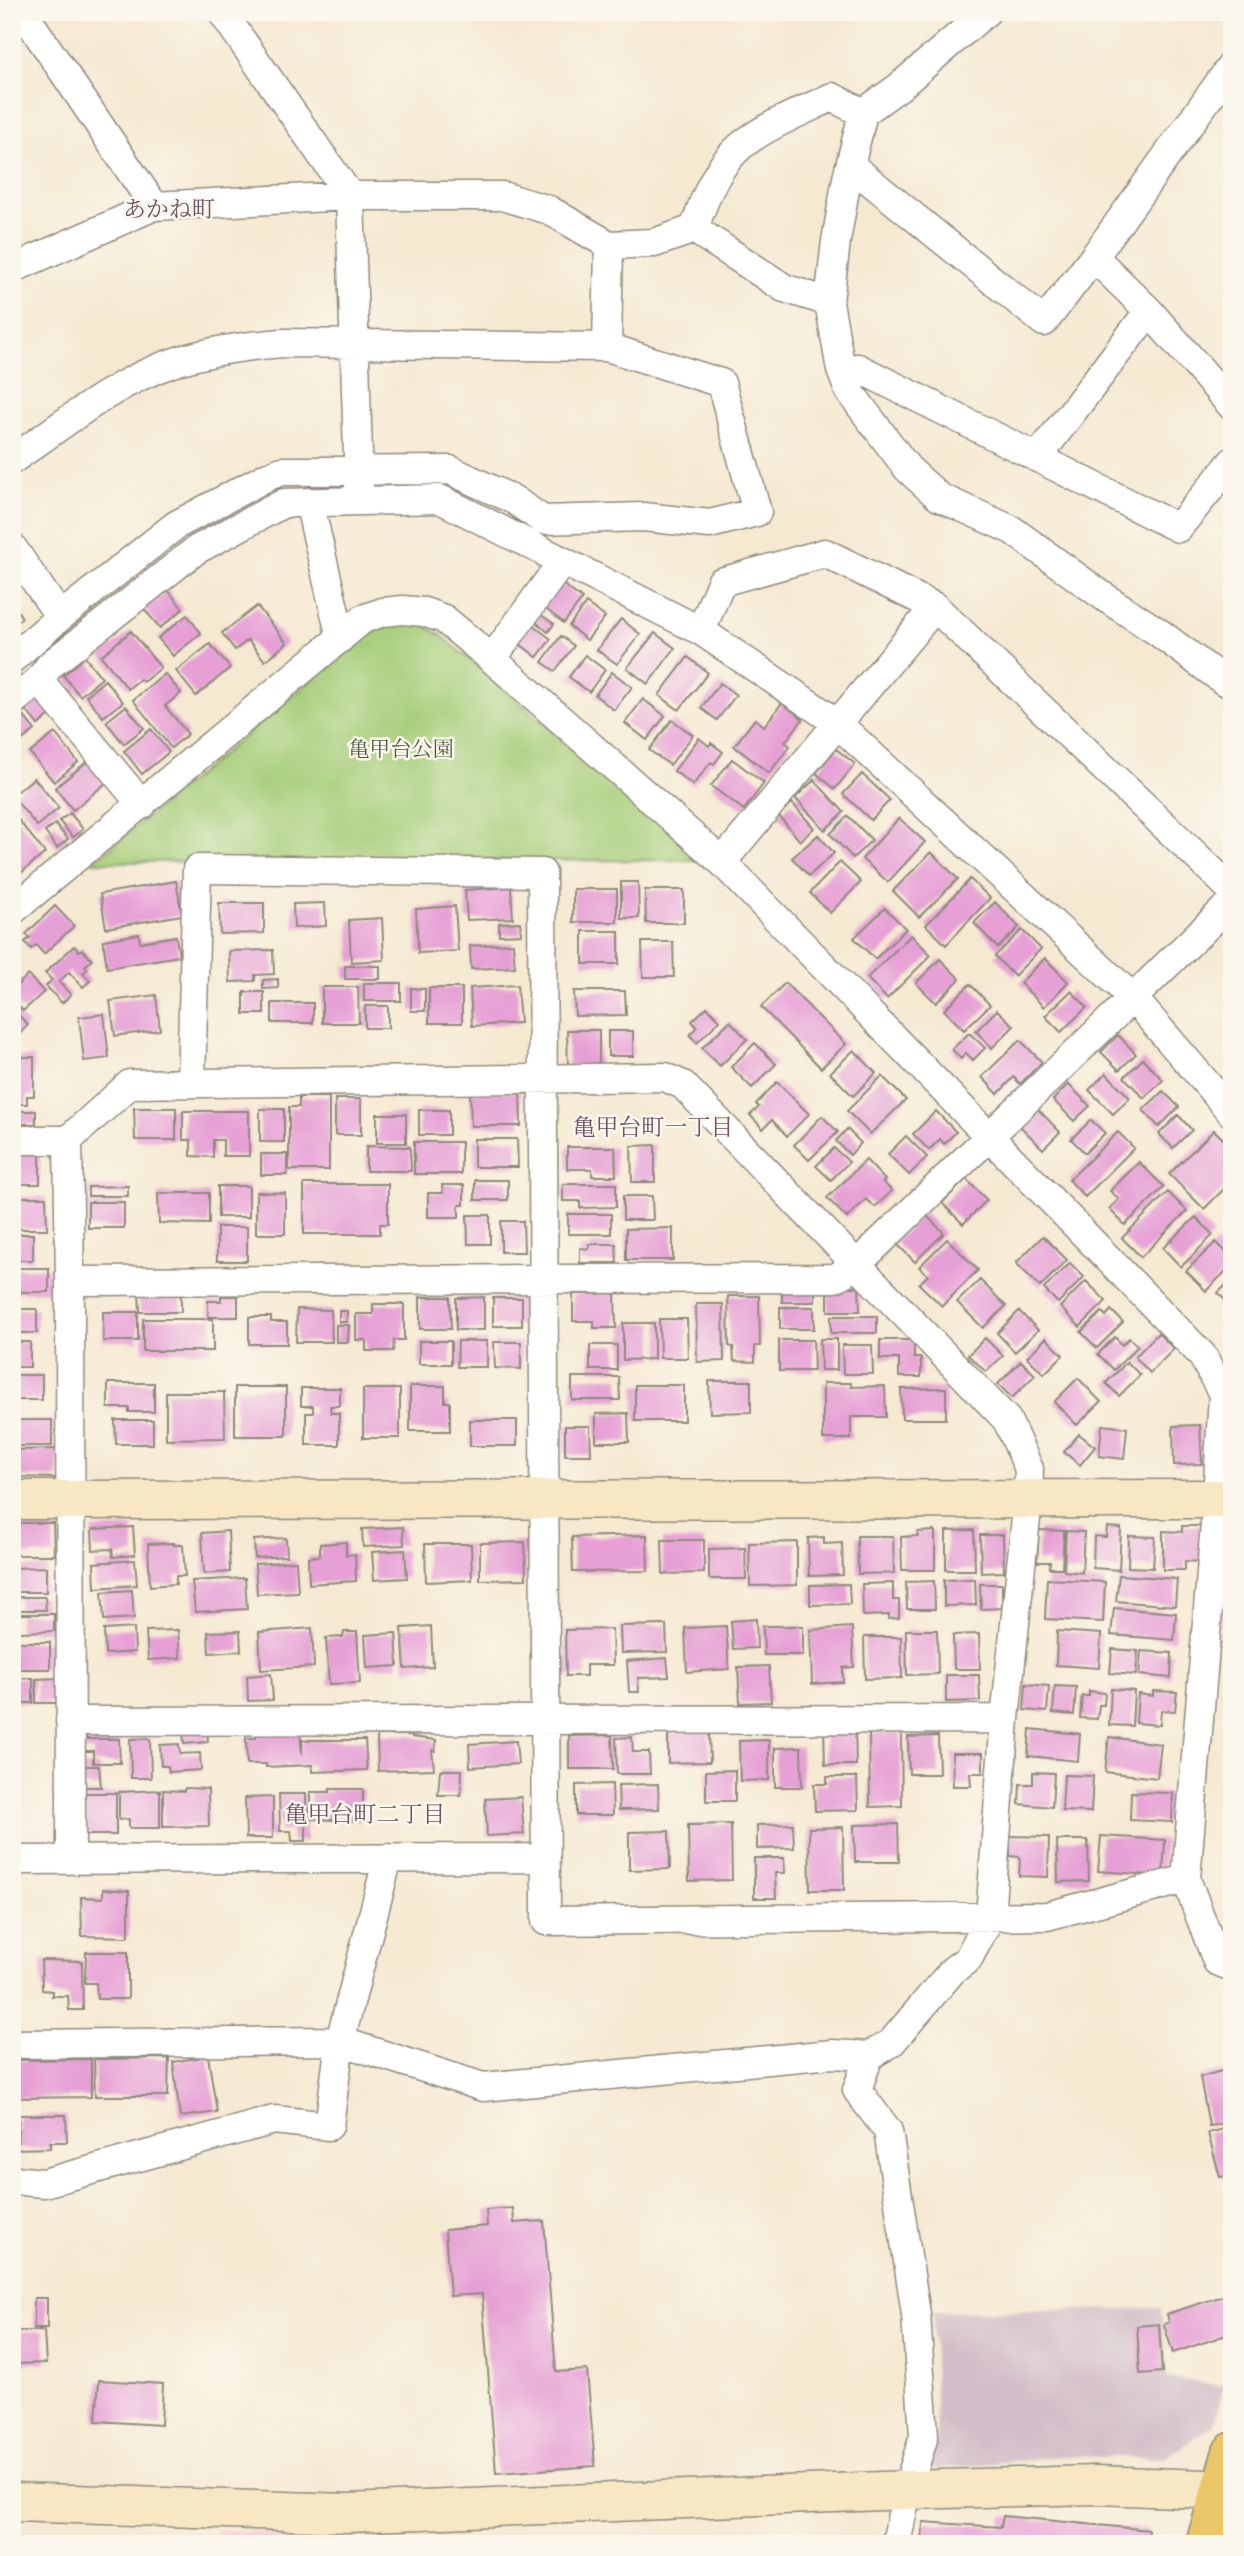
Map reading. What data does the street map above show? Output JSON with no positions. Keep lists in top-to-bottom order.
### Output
{
  "districts": ["あかね町", "亀甲台町一丁目", "亀甲台町二丁目"],
  "parks": ["亀甲台公園"]
}
